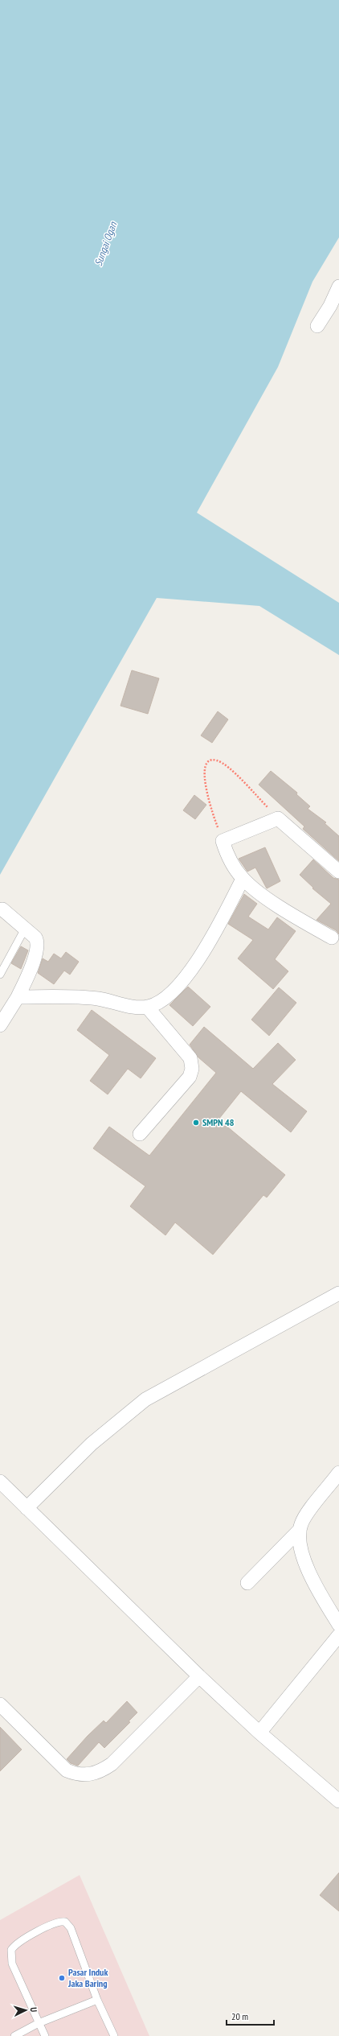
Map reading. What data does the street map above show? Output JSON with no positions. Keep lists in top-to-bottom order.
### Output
{
  "water": ["Sungai Ogan"],
  "places": ["SMPN 48", "Pasar Induk Jaka Baring"],
  "scale_bar": "20 m",
  "north": "right"
}
